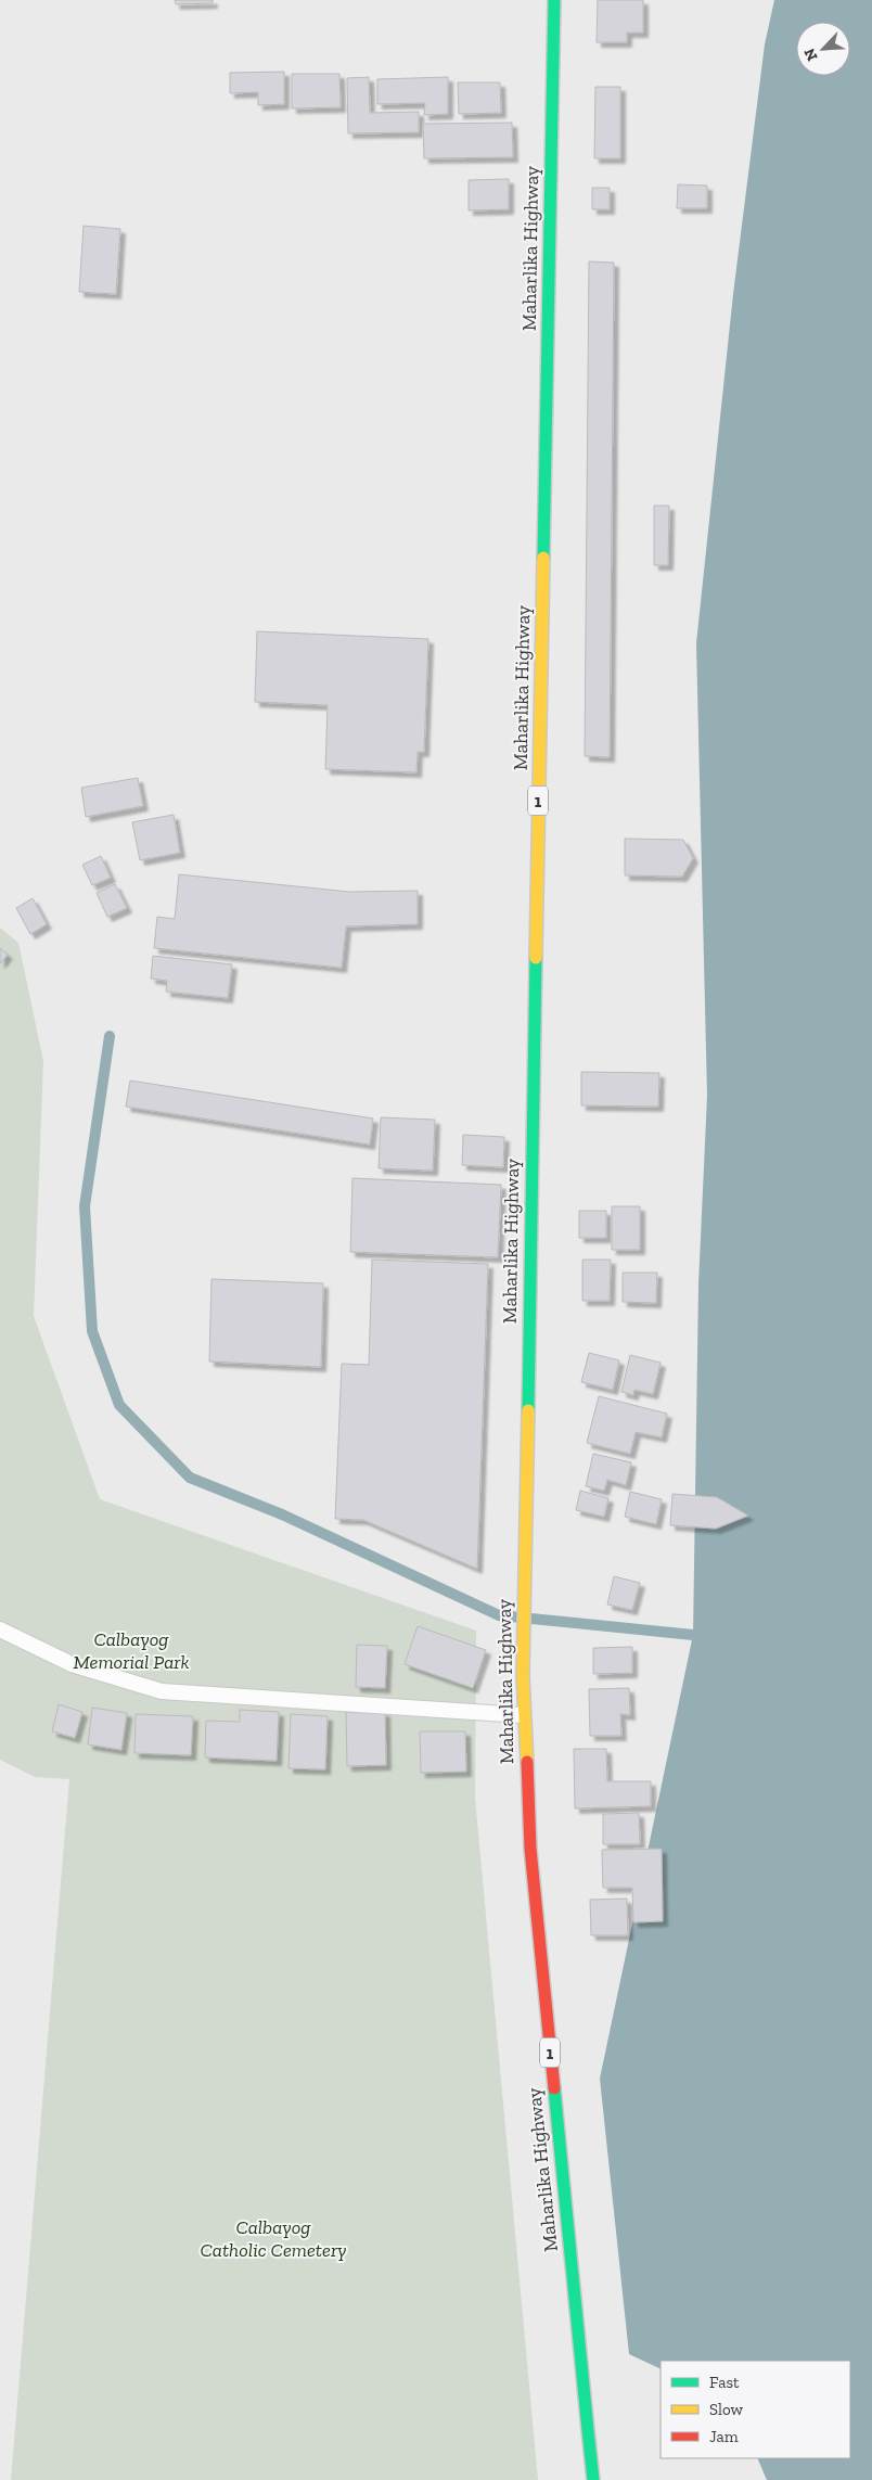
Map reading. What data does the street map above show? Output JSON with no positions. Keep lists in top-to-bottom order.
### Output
{
  "streets": {
    "main road": ["Maharlika Highway", "1"]
  },
  "parks": ["Calbayog Memorial Park", "Calbayog Catholic Cemetery"],
  "legend": ["Fast", "Slow", "Jam"],
  "north": "bottom left"
}
